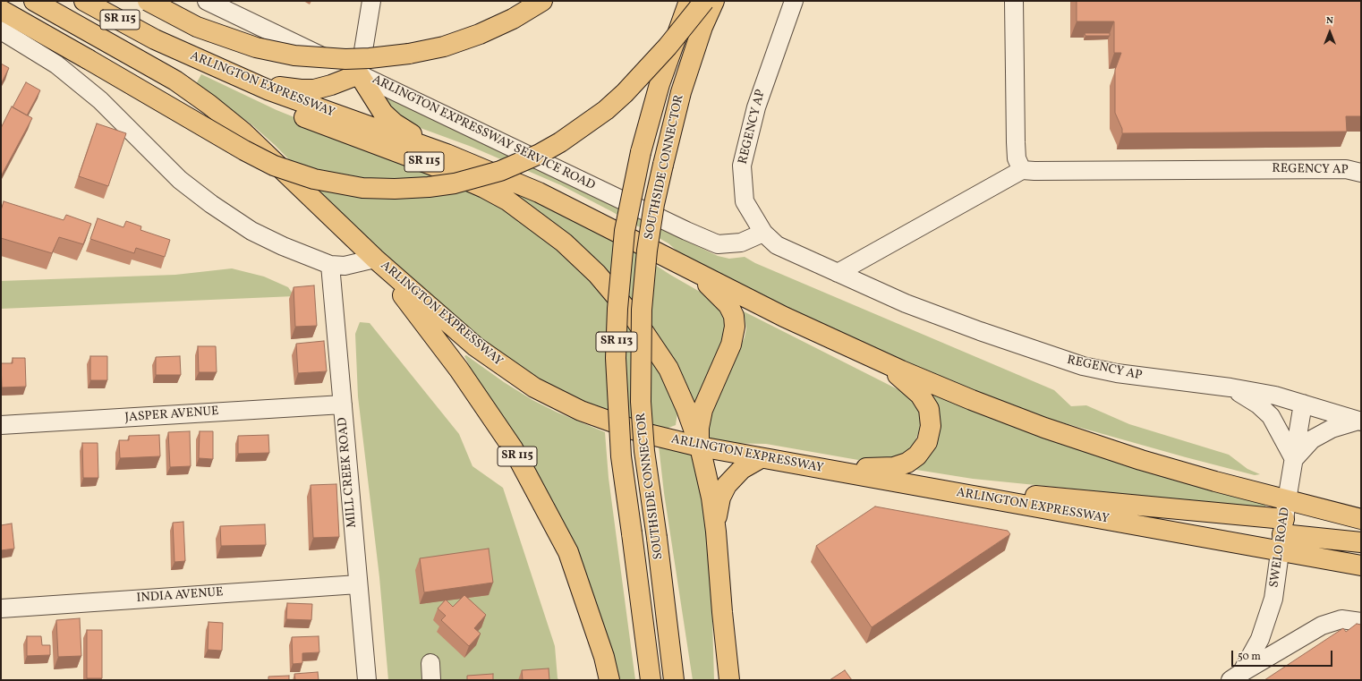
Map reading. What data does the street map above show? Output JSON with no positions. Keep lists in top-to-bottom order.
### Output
{
  "streets": {
    "highway": [
      "SR 115",
      "ARLINGTON EXPRESSWAY",
      "SOUTHSIDE CONNECTOR",
      "SR 113"
    ],
    "street": [
      "REGENCY AP",
      "ARLINGTON EXPRESSWAY SERVICE ROAD",
      "JASPER AVENUE",
      "MILL CREEK ROAD",
      "SWELO ROAD",
      "INDIA AVENUE"
    ]
  },
  "crossings": [
    ["SR 115", "ARLINGTON EXPRESSWAY"],
    ["ARLINGTON EXPRESSWAY", "SWELO ROAD"],
    ["REGENCY AP", "ARLINGTON EXPRESSWAY SERVICE ROAD"],
    ["REGENCY AP", "SWELO ROAD"],
    ["JASPER AVENUE", "MILL CREEK ROAD"],
    ["MILL CREEK ROAD", "INDIA AVENUE"]
  ],
  "scale_bar": "50 m",
  "north": "top"
}
